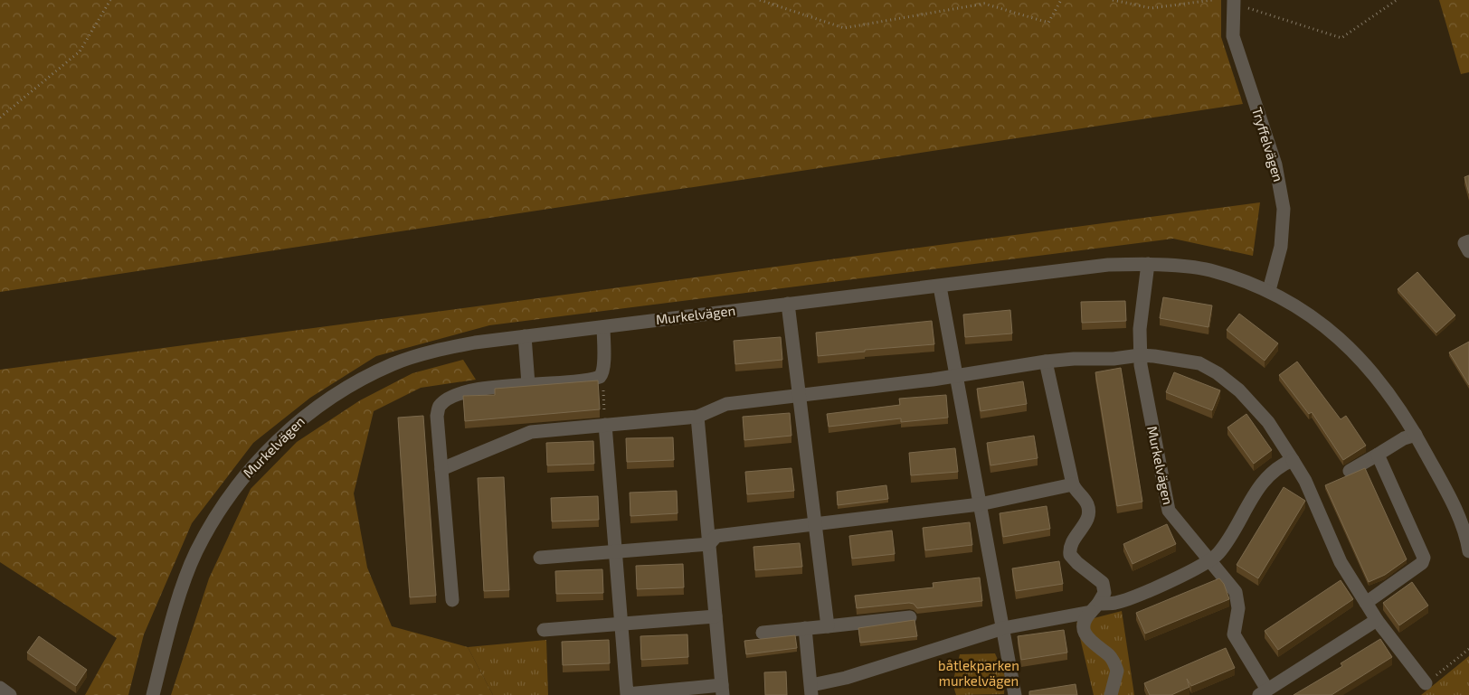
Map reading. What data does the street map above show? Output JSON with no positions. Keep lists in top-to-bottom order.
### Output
{
  "streets": {
    "street": ["Tryffelvägen", "Murkelvägen"]
  },
  "crossings": [
    ["Tryffelvägen", "Murkelvägen"]
  ],
  "parks": ["båtlekparken murkelvägen"]
}
